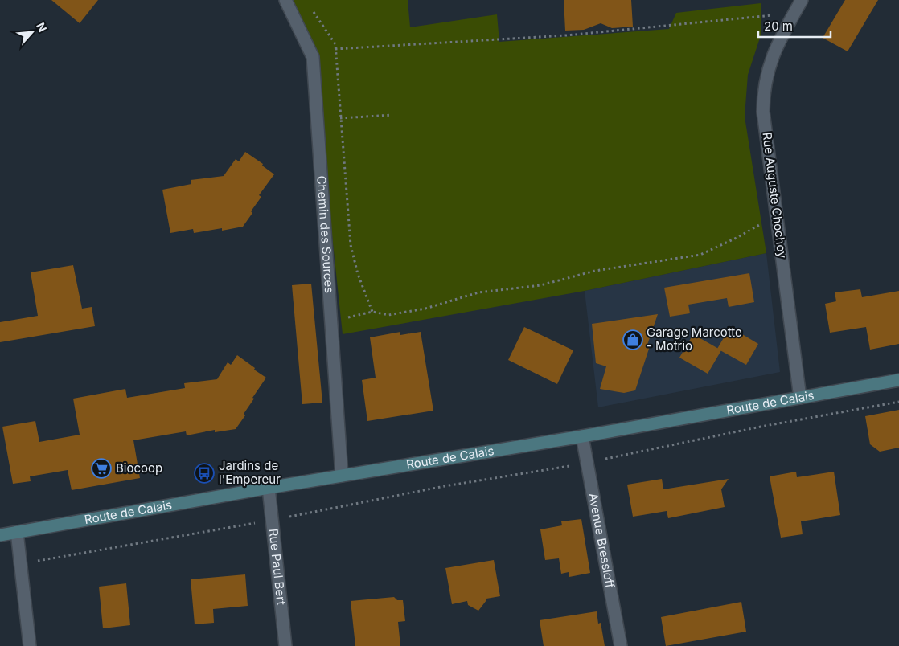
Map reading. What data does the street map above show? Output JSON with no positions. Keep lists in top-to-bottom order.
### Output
{
  "streets": {
    "main road": ["Route de Calais"],
    "street": [
      "Rue Auguste Chochoy",
      "Chemin des Sources",
      "Avenue Bressloff",
      "Rue Paul Bert"
    ]
  },
  "crossings": [
    ["Rue Auguste Chochoy", "Route de Calais"],
    ["Chemin des Sources", "Route de Calais"],
    ["Route de Calais", "Avenue Bressloff"],
    ["Route de Calais", "Rue Paul Bert"]
  ],
  "places": {
    "shop": ["Garage Marcotte - Motrio"],
    "supermarket": ["Biocoop"],
    "bus stop": ["Jardins de l'Empereur"]
  },
  "scale_bar": "20 m",
  "north": "top right"
}
